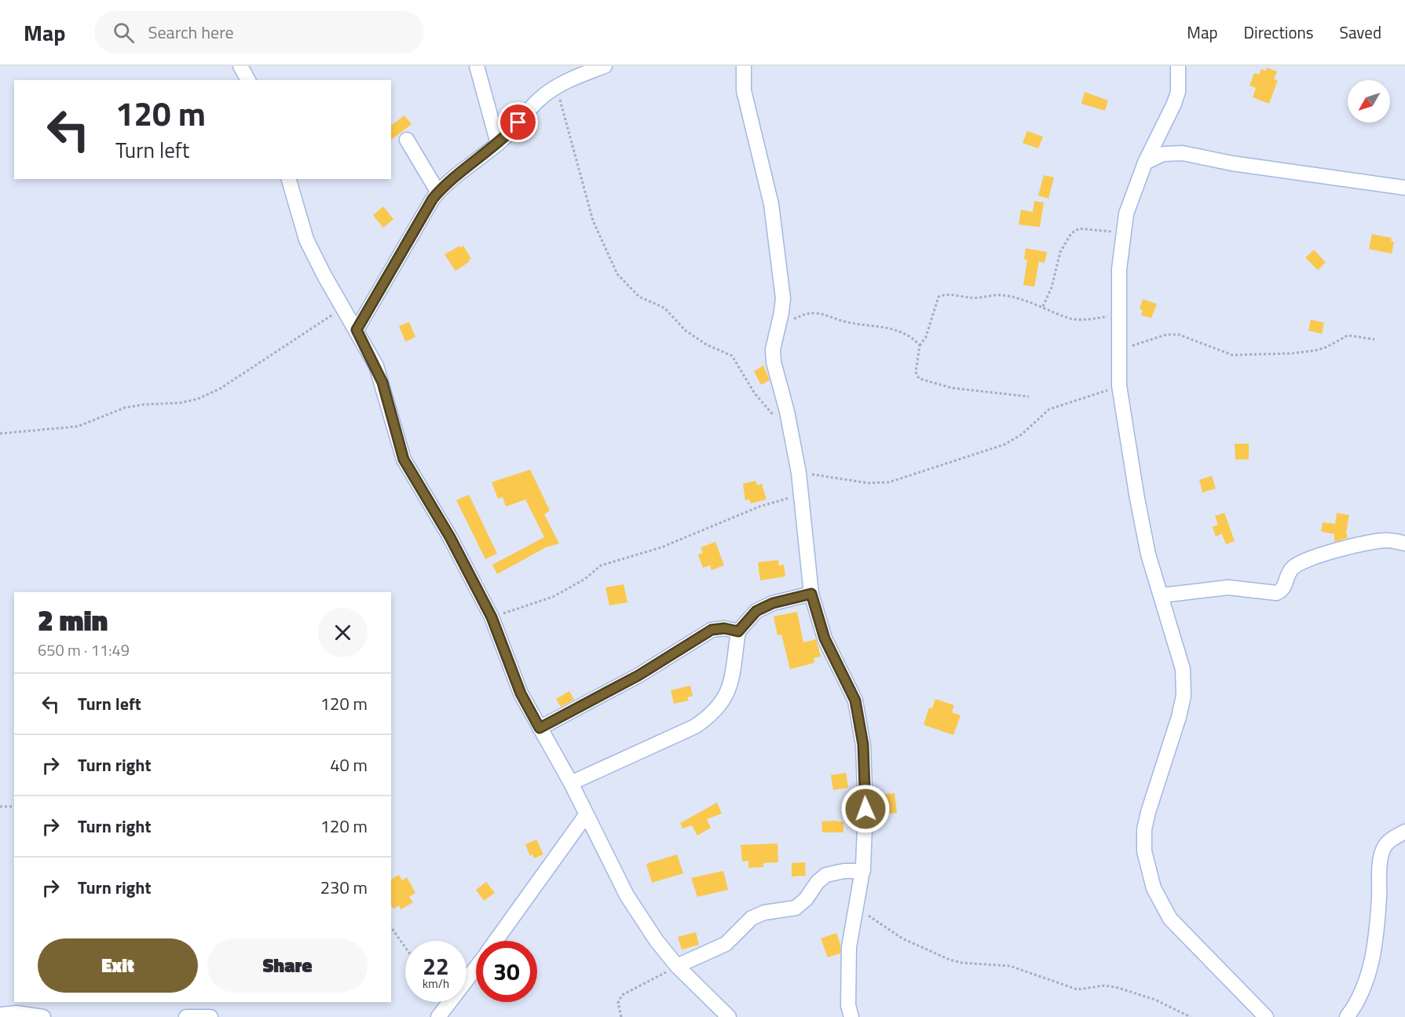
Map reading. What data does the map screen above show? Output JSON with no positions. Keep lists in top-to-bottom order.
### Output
{
  "north": "bottom left",
  "page": {
    "header": "Map",
    "search": "Search here",
    "nav": ["Map", "Directions", "Saved"],
    "turn": ["120 m", "Turn left"],
    "heading": ["2 min", "650 m · 11:49"],
    "list": [
      {
        "name": "Turn left",
        "value": "120 m"
      },
      {
        "name": "Turn right",
        "value": "40 m"
      },
      {
        "name": "Turn right",
        "value": "120 m"
      },
      {
        "name": "Turn right",
        "value": "230 m"
      }
    ],
    "buttons": ["Exit", "Share"],
    "speed": "22 km/h",
    "limit": "30"
  }
}
